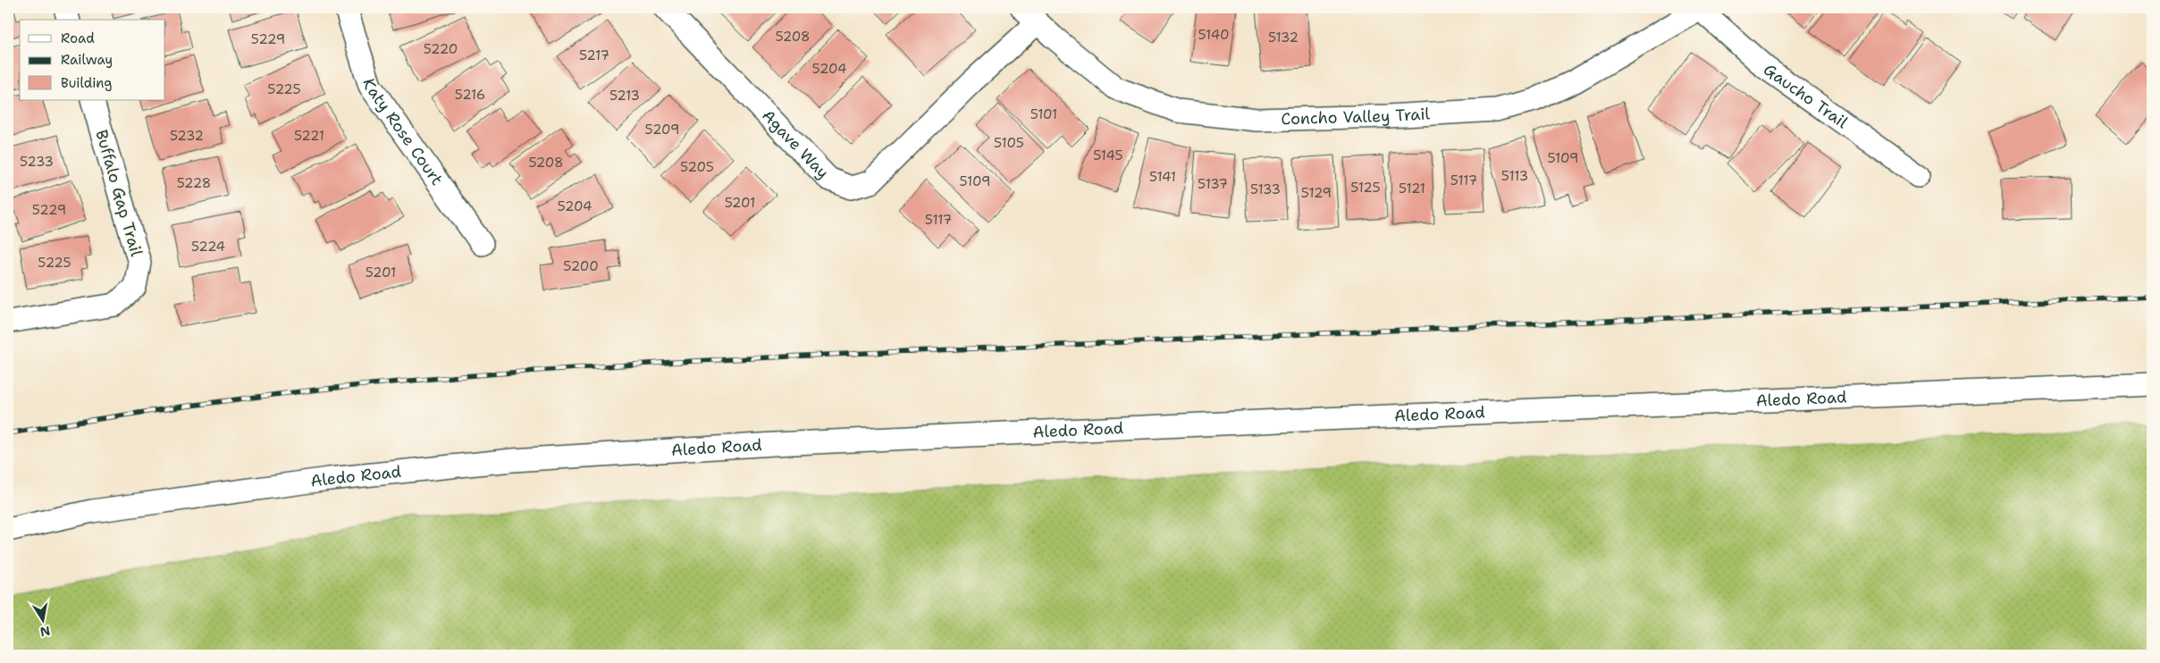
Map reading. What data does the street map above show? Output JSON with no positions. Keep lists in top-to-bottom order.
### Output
{
  "streets": {
    "street": [
      "Gaucho Trail",
      "Concho Valley Trail",
      "Katy Rose Court",
      "Agave Way",
      "Buffalo Gap Trail",
      "Aledo Road"
    ]
  },
  "crossings": [
    ["Gaucho Trail", "Concho Valley Trail"],
    ["Concho Valley Trail", "Agave Way"]
  ],
  "house_numbers": [
    "5140",
    "5208",
    "5132",
    "5229",
    "5220",
    "5217",
    "5204",
    "5225",
    "5216",
    "5213",
    "5101",
    "5209",
    "5232",
    "5221",
    "5105",
    "5145",
    "5109",
    "5233",
    "5208",
    "5205",
    "5113",
    "5141",
    "5117",
    "5109",
    "5228",
    "5137",
    "5125",
    "5121",
    "5133",
    "5129",
    "5201",
    "5204",
    "5229",
    "5117",
    "5224",
    "5225",
    "5200",
    "5201"
  ],
  "legend": ["Road", "Railway", "Building"],
  "north": "bottom"
}
